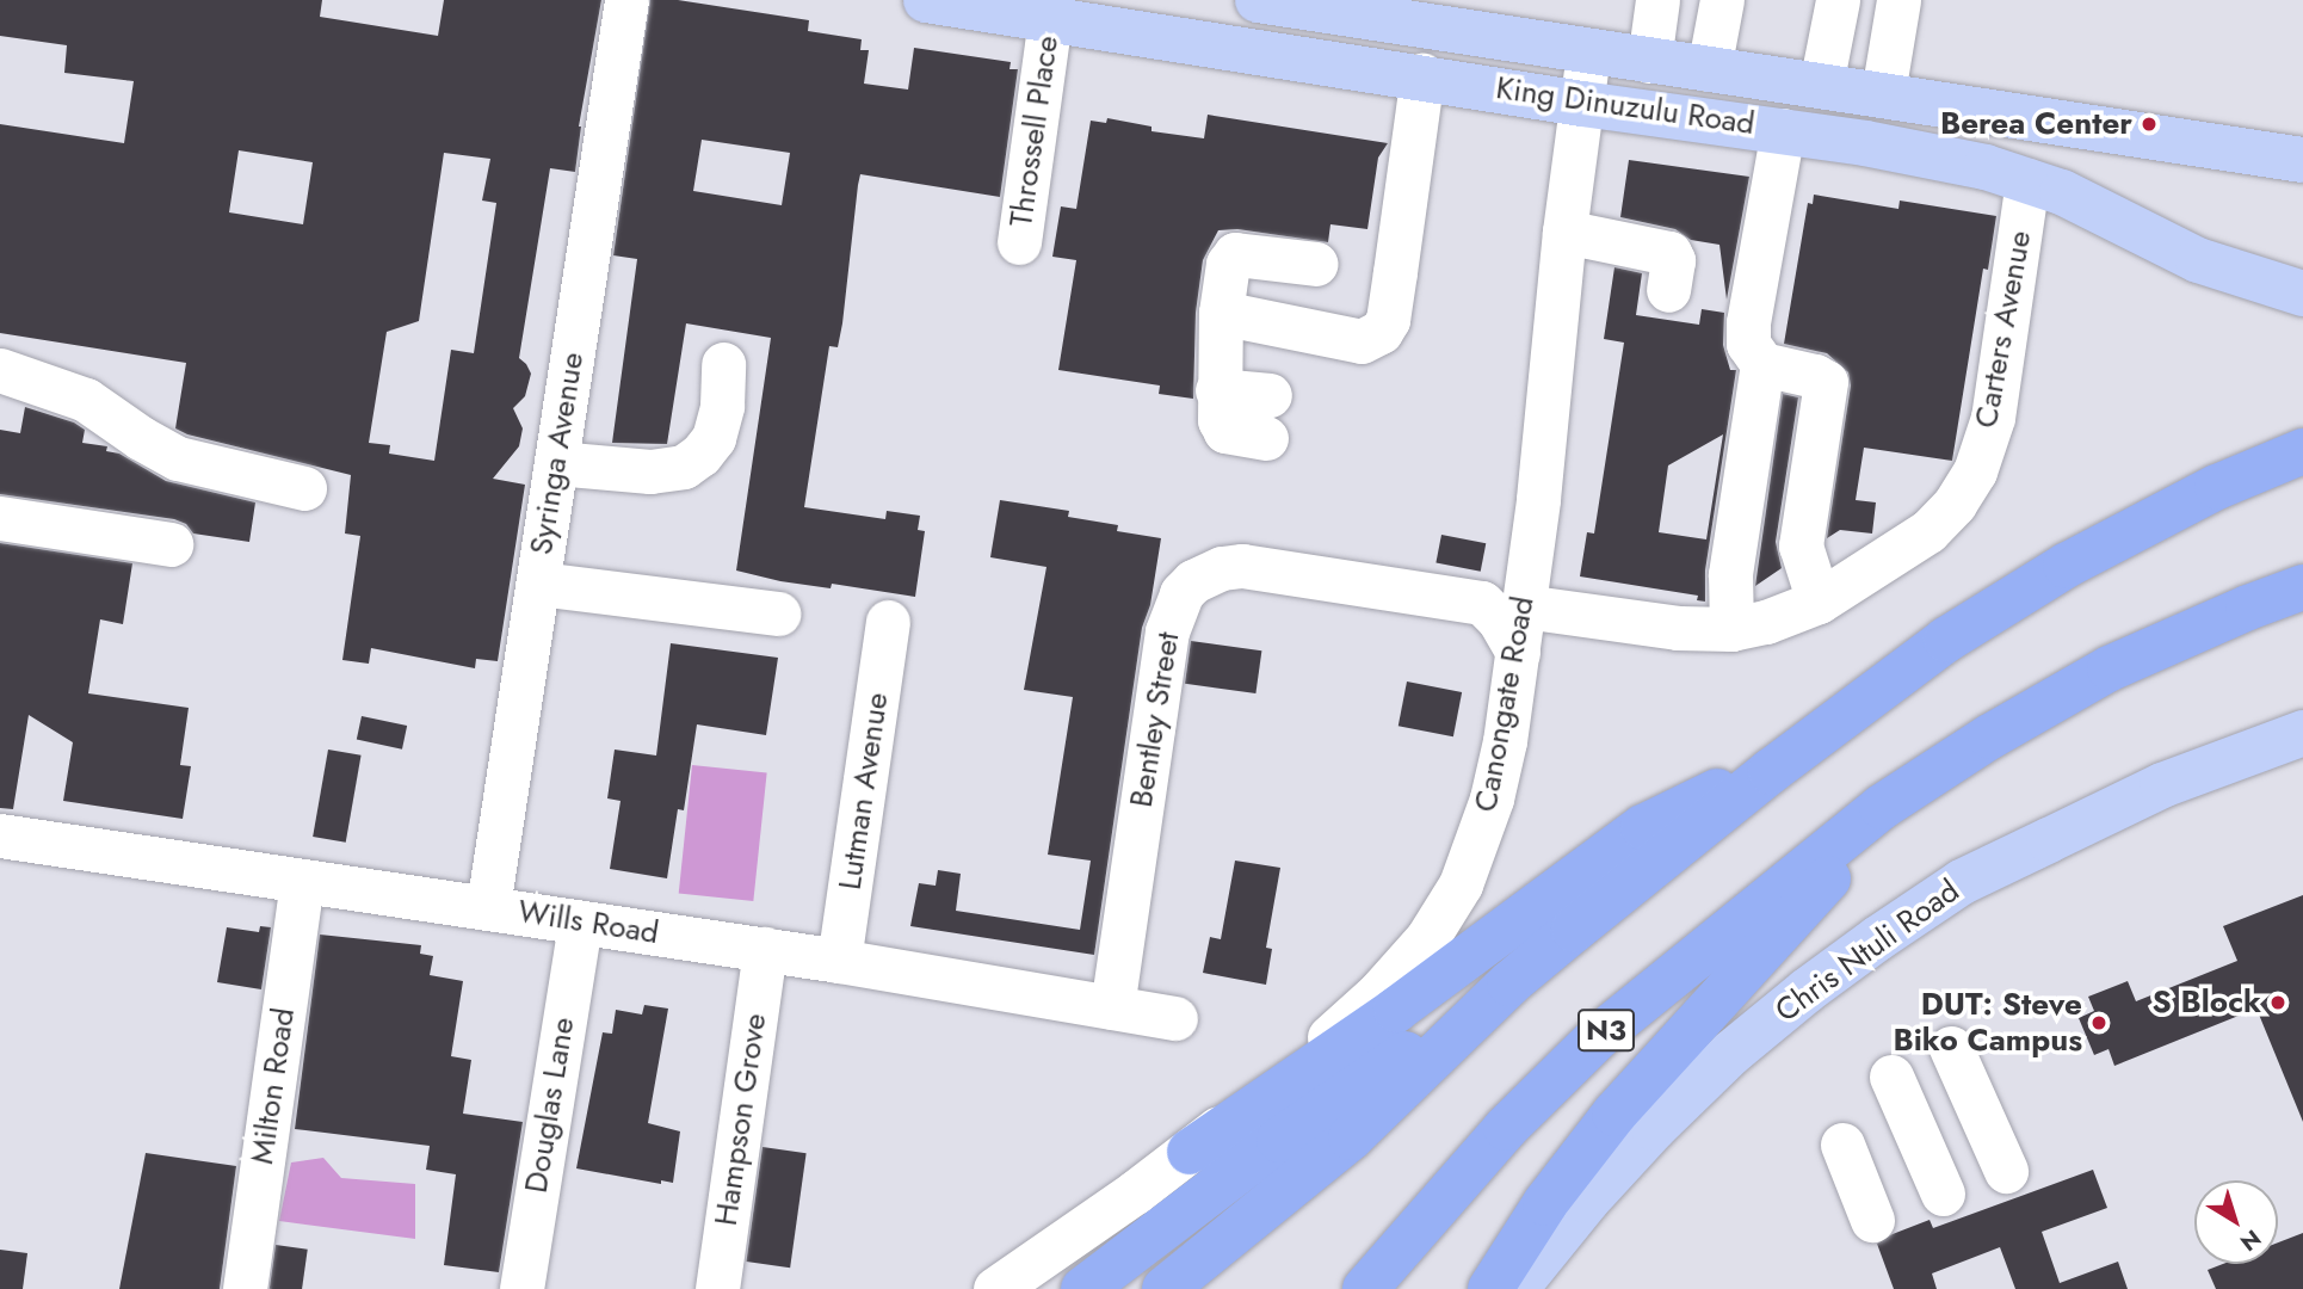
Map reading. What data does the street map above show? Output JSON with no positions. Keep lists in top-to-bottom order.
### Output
{
  "streets": {
    "highway": ["N3"],
    "main road": ["King Dinuzulu Road", "Chris Ntuli Road"],
    "street": [
      "Throssell Place",
      "Carters Avenue",
      "Syringa Avenue",
      "Canongate Road",
      "Bentley Street",
      "Lutman Avenue",
      "Wills Road",
      "Milton Road",
      "Douglas Lane",
      "Hampson Grove"
    ]
  },
  "crossings": [
    ["King Dinuzulu Road", "Throssell Place"],
    ["King Dinuzulu Road", "Carters Avenue"],
    ["King Dinuzulu Road", "Canongate Road"],
    ["Carters Avenue", "Canongate Road"],
    ["Carters Avenue", "Bentley Street"],
    ["Syringa Avenue", "Wills Road"],
    ["Canongate Road", "Bentley Street"],
    ["Bentley Street", "Wills Road"],
    ["Lutman Avenue", "Wills Road"],
    ["Wills Road", "Milton Road"],
    ["Wills Road", "Douglas Lane"],
    ["Wills Road", "Hampson Grove"]
  ],
  "places": ["Berea Center", "S Block", "DUT: Steve Biko Campus"],
  "north": "bottom right"
}
